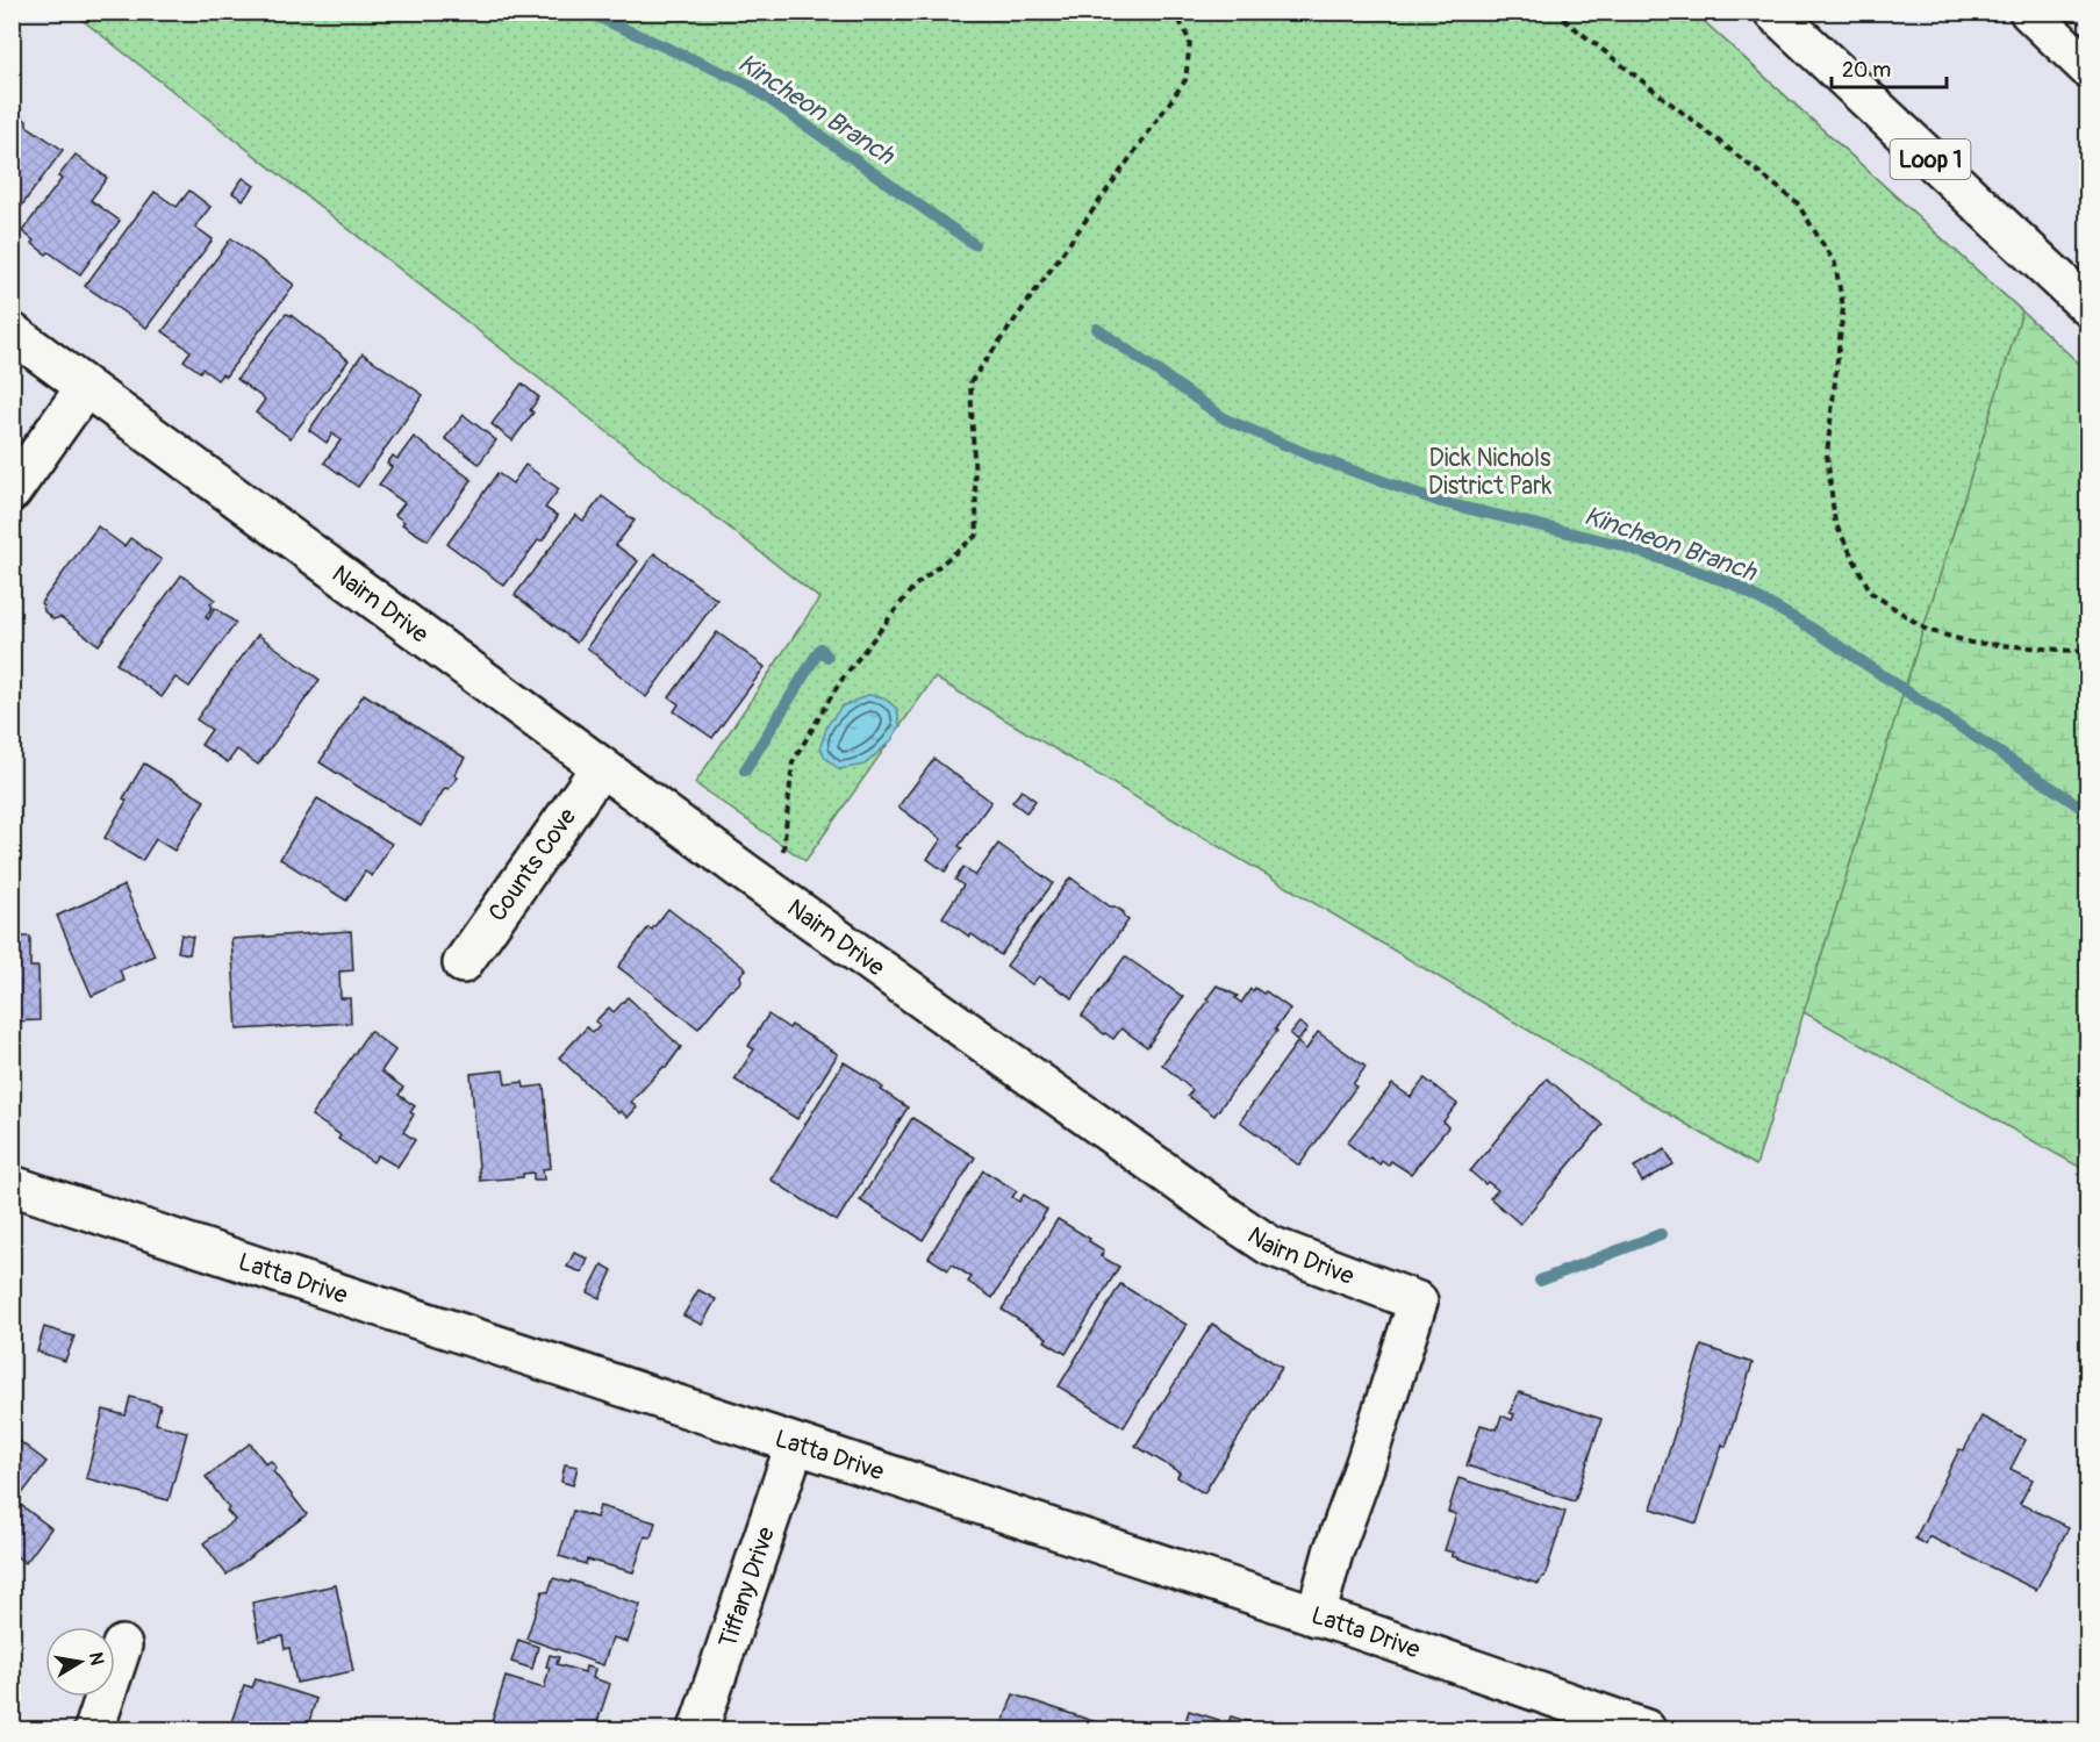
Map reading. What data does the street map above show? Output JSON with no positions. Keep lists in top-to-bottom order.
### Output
{
  "streets": {
    "main road": [
      "Loop 1",
      "Nairn Drive",
      "Counts Cove",
      "Latta Drive",
      "Tiffany Drive"
    ]
  },
  "crossings": [
    ["Nairn Drive", "Counts Cove"],
    ["Nairn Drive", "Latta Drive"],
    ["Latta Drive", "Tiffany Drive"]
  ],
  "water": ["Kincheon Branch"],
  "parks": ["Dick Nichols District Park"],
  "scale_bar": "20 m",
  "north": "right"
}
